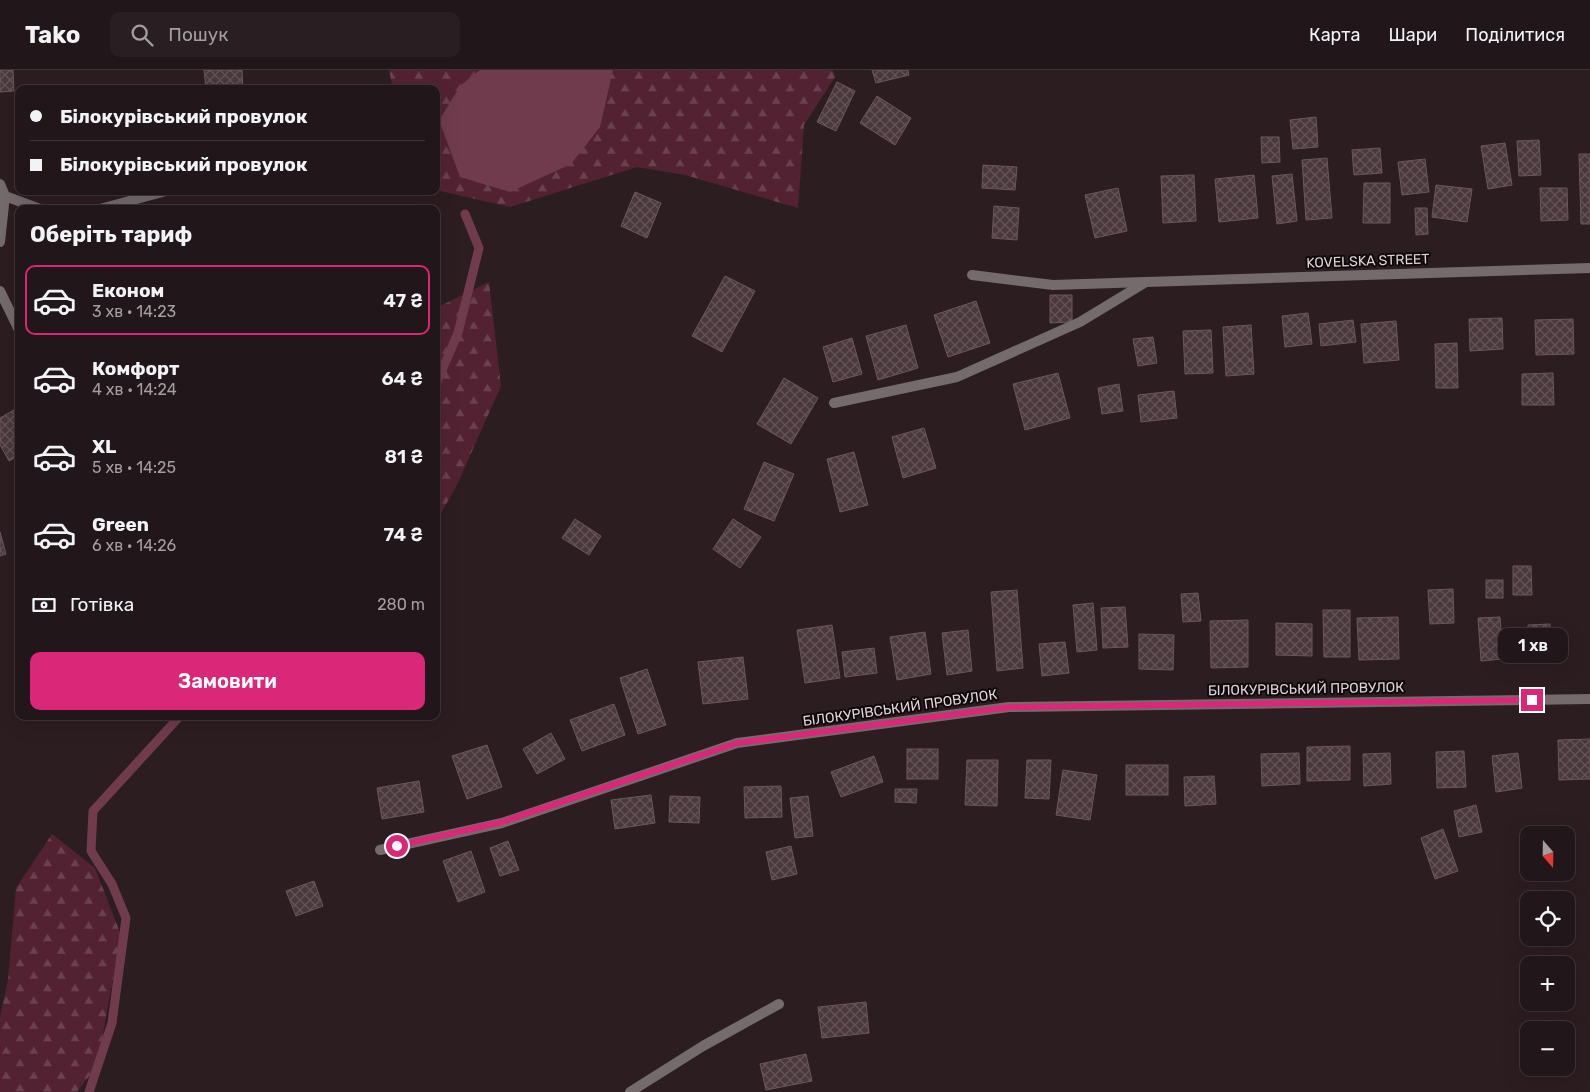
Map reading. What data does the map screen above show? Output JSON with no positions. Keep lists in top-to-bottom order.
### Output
{
  "streets": {
    "street": ["KOVELSKA STREET", "БІЛОКУРІВСЬКИЙ ПРОВУЛОК"]
  },
  "north": "bottom",
  "page": {
    "header": "Tako",
    "search": "Пошук",
    "nav": ["Карта", "Шари", "Поділитися"],
    "banner": ["Білокурівський провулок", "Білокурівський провулок"],
    "heading": "Оберіть тариф",
    "list": [
      {
        "name": "Економ",
        "note": "3 хв · 14:23",
        "value": "47 ₴"
      },
      {
        "name": "Комфорт",
        "note": "4 хв · 14:24",
        "value": "64 ₴"
      },
      {
        "name": "XL",
        "note": "5 хв · 14:25",
        "value": "81 ₴"
      },
      {
        "name": "Green",
        "note": "6 хв · 14:26",
        "value": "74 ₴"
      }
    ],
    "pay": ["Готівка", "280 m"],
    "bubble": "1 хв",
    "buttons": "Замовити",
    "map_buttons": ["+", "−"]
  }
}
